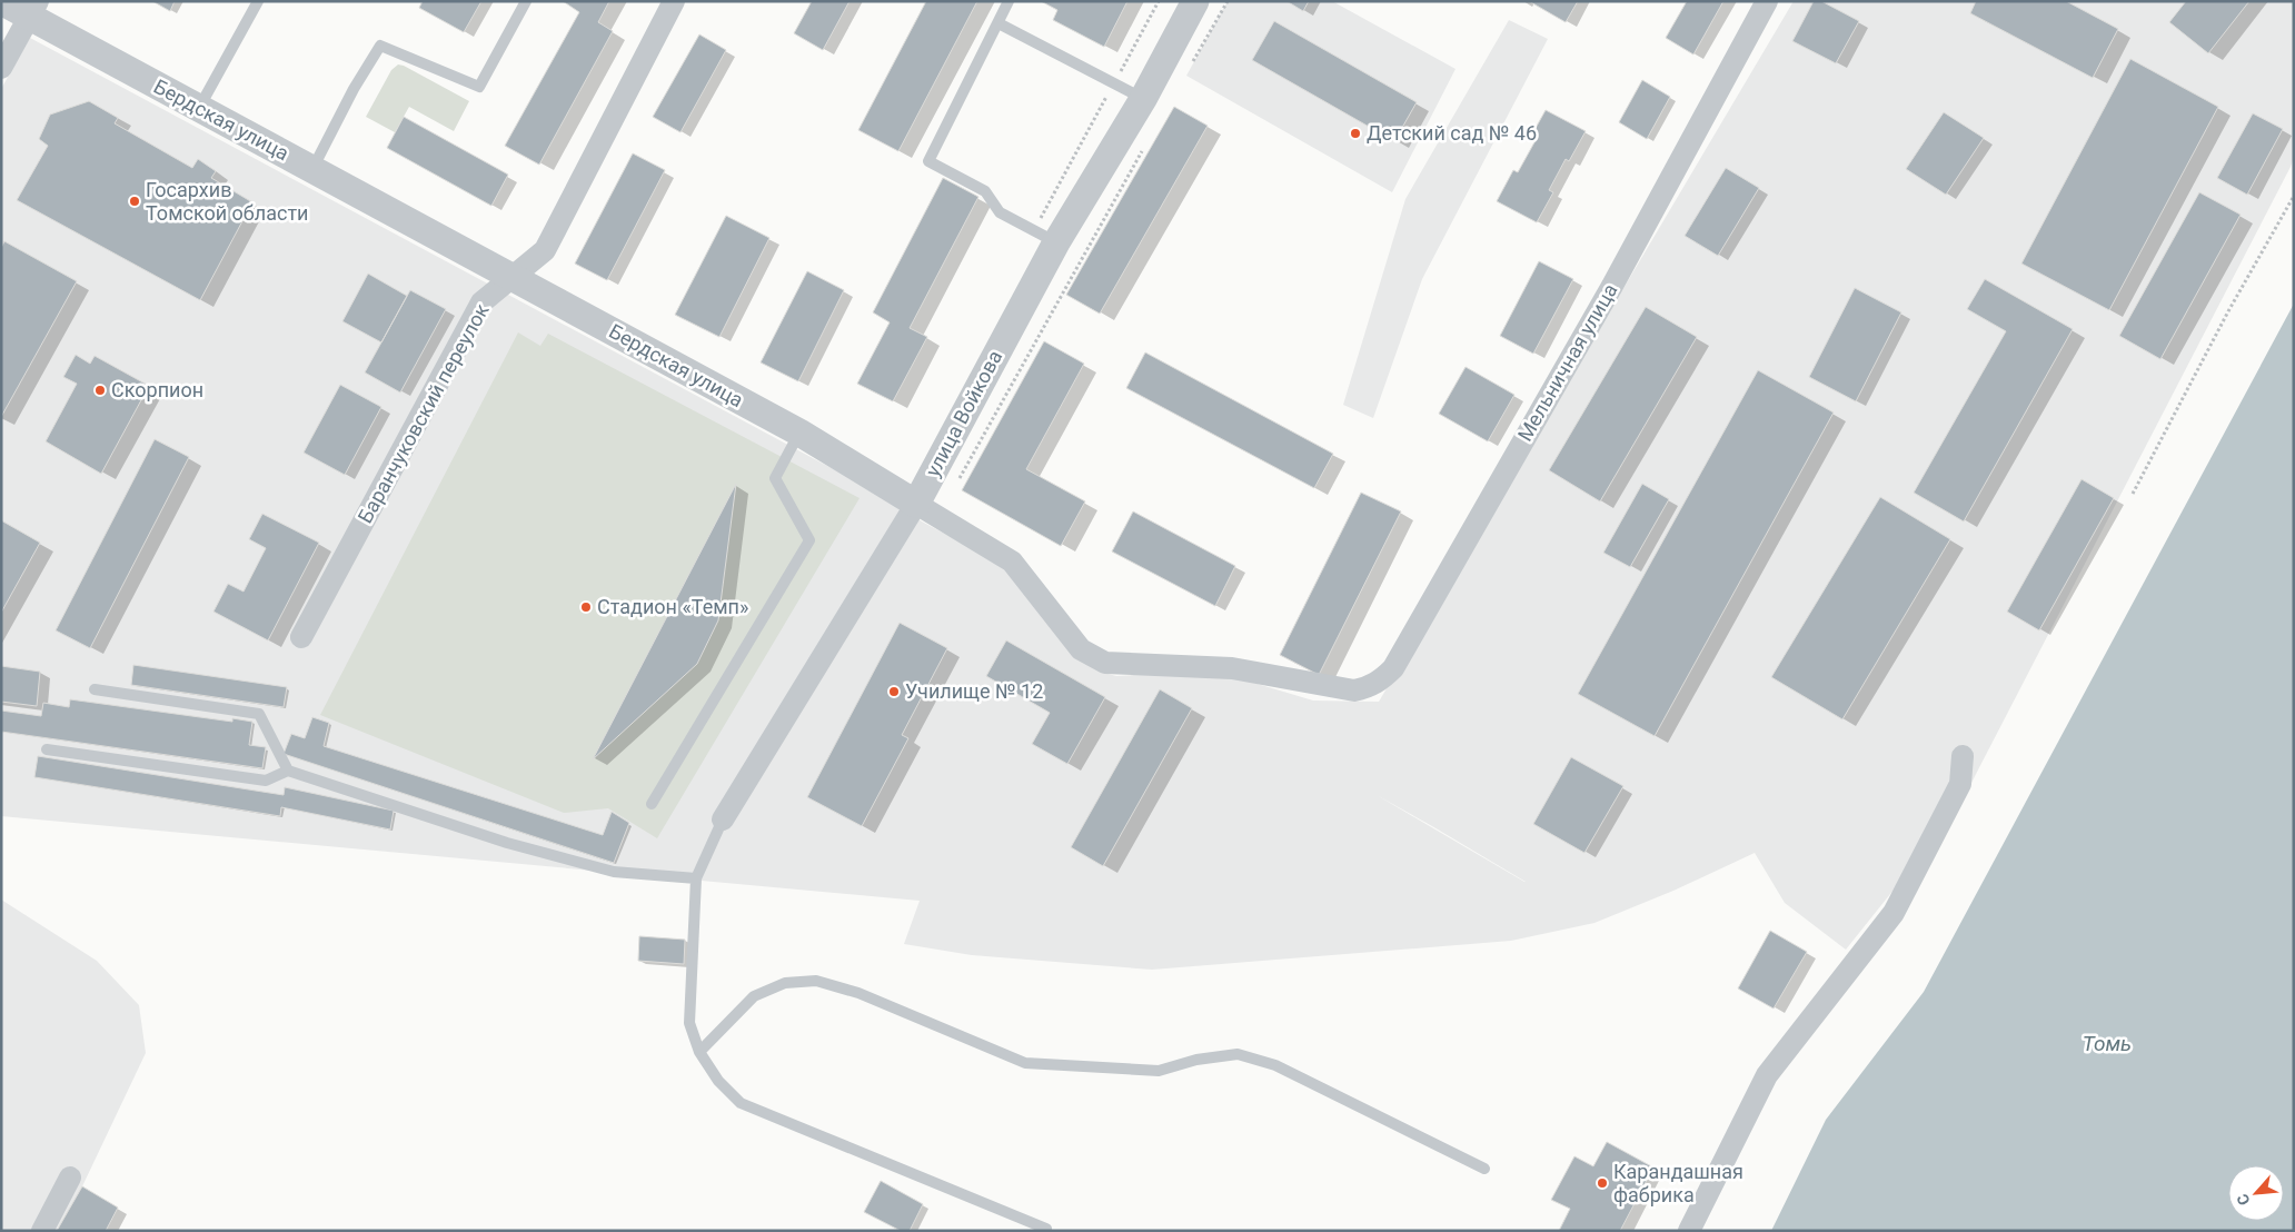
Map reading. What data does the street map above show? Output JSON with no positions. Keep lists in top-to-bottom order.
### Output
{
  "streets": {
    "street": [
      "Бердская улица",
      "Мельничная улица",
      "Баранчуковский переулок",
      "улица Войкова"
    ]
  },
  "crossings": [
    ["Бердская улица", "Мельничная улица"],
    ["Бердская улица", "Баранчуковский переулок"],
    ["Бердская улица", "улица Войкова"]
  ],
  "water": ["Томь"],
  "places": [
    "Детский сад № 46",
    "Госархив Томской области",
    "Скорпион",
    "Стадион «Темп»",
    "Училище № 12",
    "Карандашная фабрика"
  ],
  "north": "bottom left"
}
